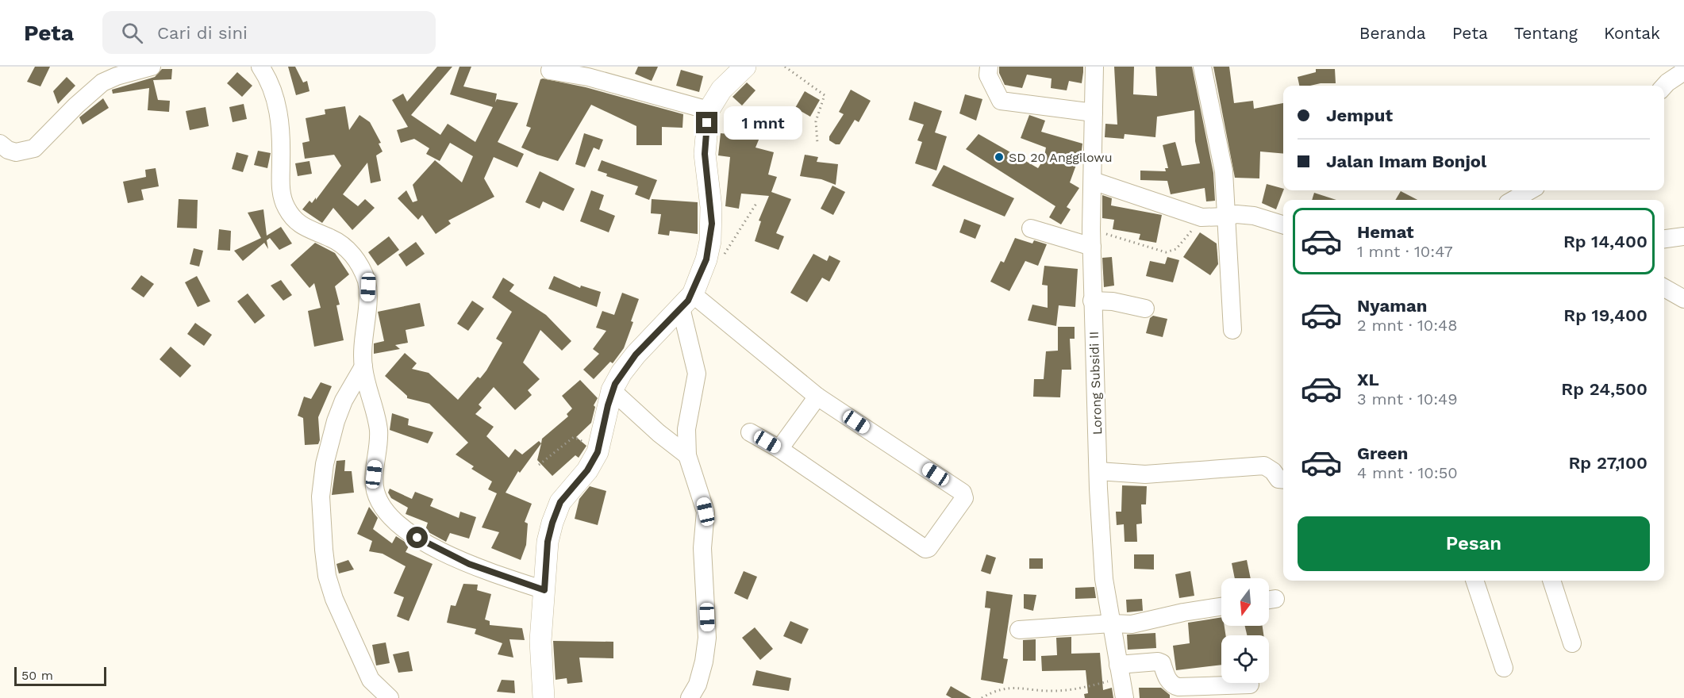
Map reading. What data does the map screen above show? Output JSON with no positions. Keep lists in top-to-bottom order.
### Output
{
  "streets": {
    "street": ["Lorong Subsidi II"]
  },
  "places": ["SD 20 Anggilowu"],
  "scale_bar": "50 m",
  "north": "bottom",
  "page": {
    "header": "Peta",
    "search": "Cari di sini",
    "nav": [
      "Beranda",
      "Peta",
      "Tentang",
      "Kontak"
    ],
    "banner": ["Jemput", "Jalan Imam Bonjol"],
    "bubble": "1 mnt",
    "list": [
      {
        "name": "Hemat",
        "note": "1 mnt · 10:47",
        "value": "Rp 14,400"
      },
      {
        "name": "Nyaman",
        "note": "2 mnt · 10:48",
        "value": "Rp 19,400"
      },
      {
        "name": "XL",
        "note": "3 mnt · 10:49",
        "value": "Rp 24,500"
      },
      {
        "name": "Green",
        "note": "4 mnt · 10:50",
        "value": "Rp 27,100"
      }
    ],
    "buttons": "Pesan",
    "scale": "50 m"
  }
}
